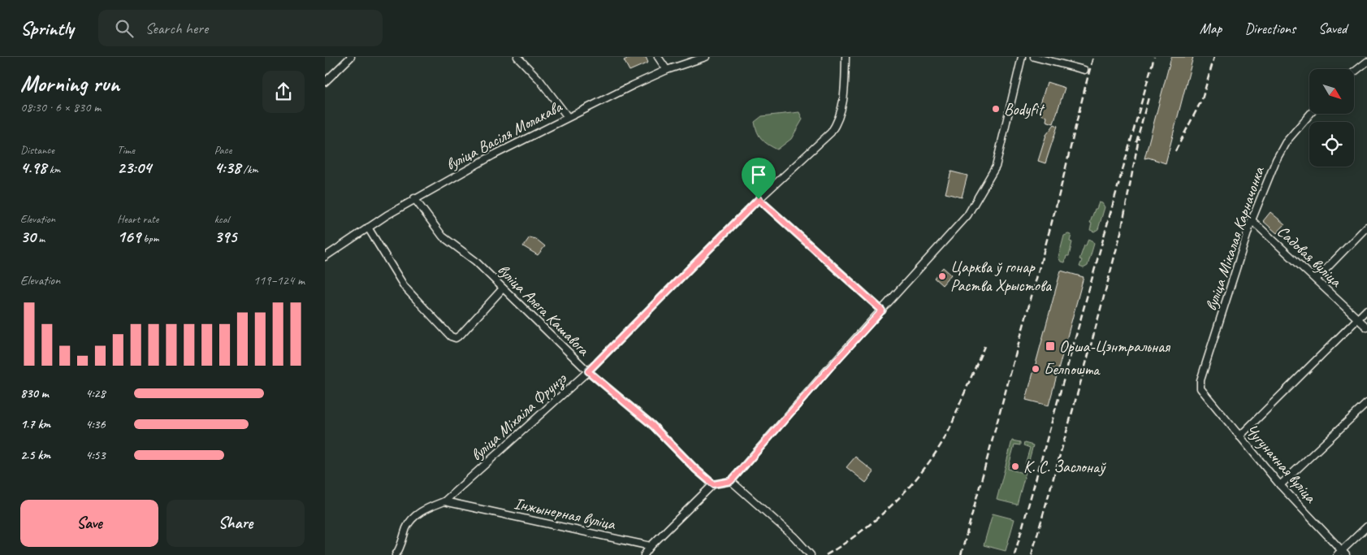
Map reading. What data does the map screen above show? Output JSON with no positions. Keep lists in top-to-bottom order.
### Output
{
  "streets": {
    "street": [
      "вуліца Васіля Молакава",
      "вуліца Мікалая Карначонка",
      "Садовая вуліца",
      "вуліца Алега Кашавога",
      "вуліца Міхаіла Фрунзэ",
      "Чугуначная вуліца",
      "Інжынерная вуліца"
    ]
  },
  "crossings": [
    ["вуліца Васіля Молакава", "вуліца Алега Кашавога"],
    ["вуліца Мікалая Карначонка", "Садовая вуліца"],
    ["вуліца Мікалая Карначонка", "Чугуначная вуліца"],
    ["вуліца Алега Кашавога", "вуліца Міхаіла Фрунзэ"],
    ["вуліца Міхаіла Фрунзэ", "Інжынерная вуліца"]
  ],
  "places": {
    "other": [
      "Bodyfit",
      "Царква ў гонар Раства Хрыстова",
      "Белпошта",
      "К. С. Заслонаў"
    ],
    "transit": ["Орша-Цэнтральная"]
  },
  "north": "bottom right",
  "page": {
    "header": "Sprintly",
    "search": "Search here",
    "nav": ["Map", "Directions", "Saved"],
    "heading": ["Morning run", "08:30 · 6 × 830 m"],
    "stats": [
      ["Distance", "4.98 km"],
      ["Time", "23:04"],
      ["Pace", "4:38 /km"],
      ["Elevation", "30 m"],
      ["Heart rate", "169 bpm"],
      ["kcal", "395"]
    ],
    "chart": ["Elevation", "119–124 m"],
    "list": [
      {
        "name": "830 m",
        "note": "4:28"
      },
      {
        "name": "1.7 km",
        "note": "4:36"
      },
      {
        "name": "2.5 km",
        "note": "4:53"
      }
    ],
    "buttons": ["Save", "Share"]
  }
}
